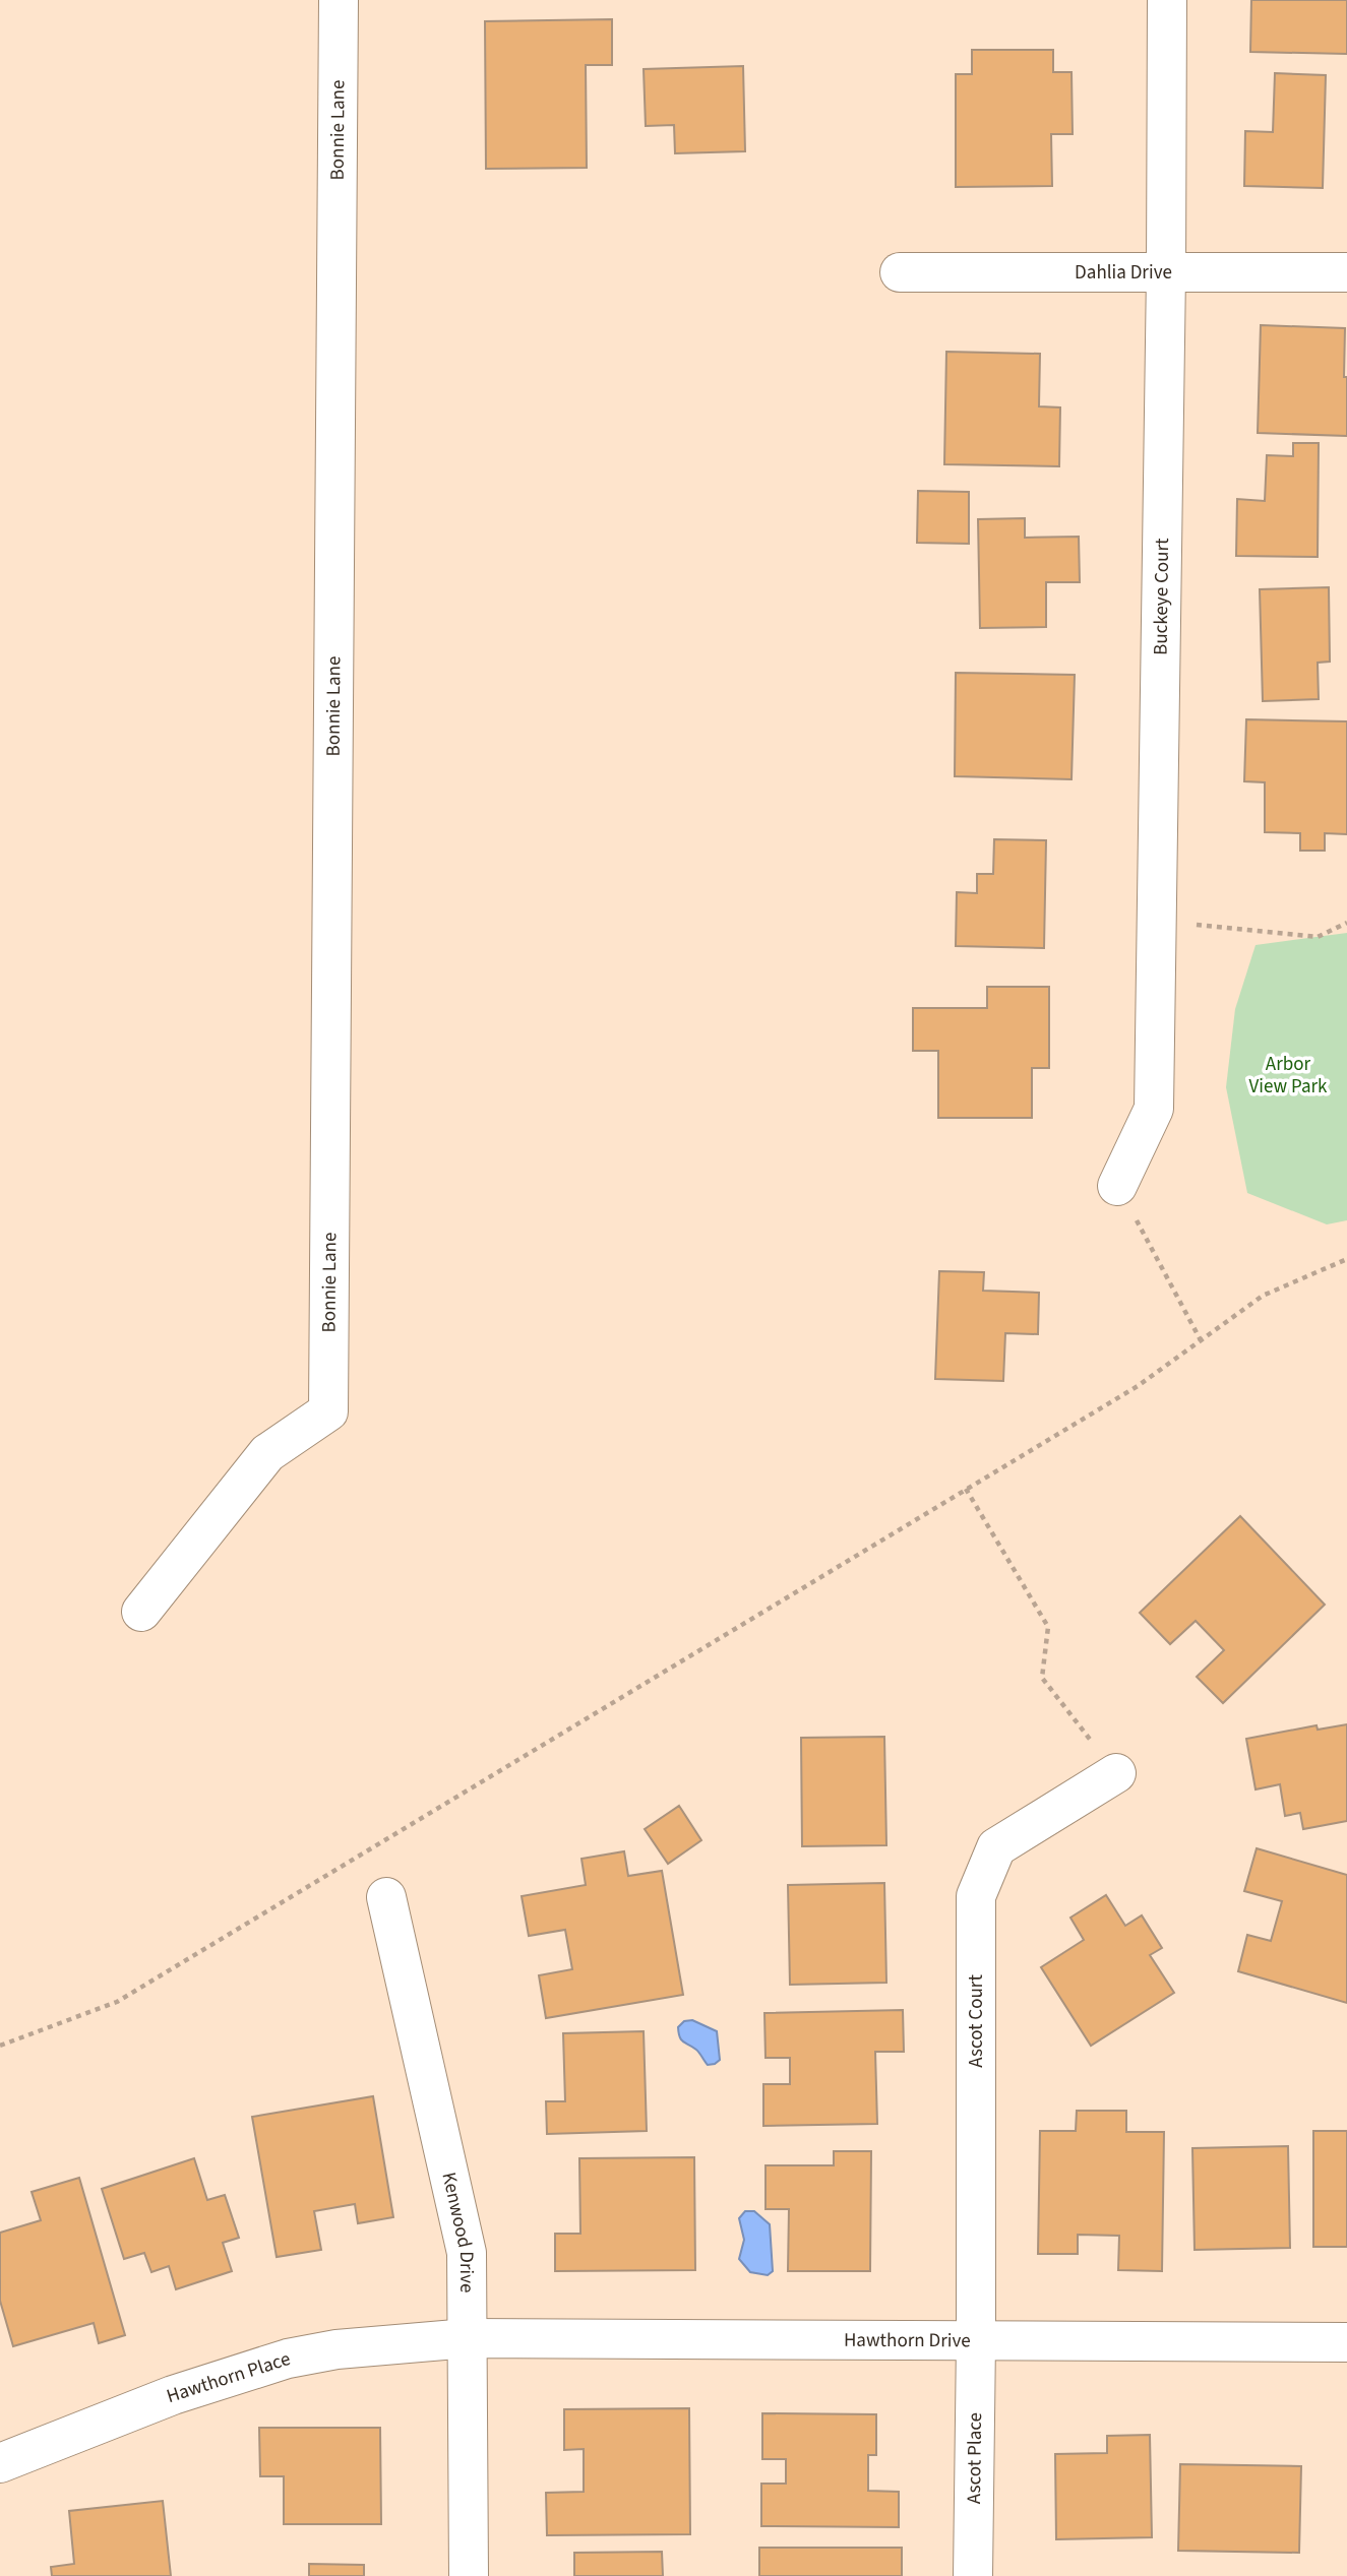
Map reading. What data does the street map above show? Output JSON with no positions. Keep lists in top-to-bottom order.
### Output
{
  "streets": {
    "street": [
      "Bonnie Lane",
      "Dahlia Drive",
      "Buckeye Court",
      "Ascot Court",
      "Kenwood Drive",
      "Hawthorn Drive",
      "Hawthorn Place",
      "Ascot Place"
    ]
  },
  "crossings": [
    ["Dahlia Drive", "Buckeye Court"],
    ["Ascot Court", "Hawthorn Drive"],
    ["Ascot Court", "Ascot Place"],
    ["Kenwood Drive", "Hawthorn Drive"],
    ["Kenwood Drive", "Hawthorn Place"],
    ["Hawthorn Drive", "Hawthorn Place"],
    ["Hawthorn Drive", "Ascot Place"]
  ],
  "parks": ["Arbor View Park"]
}
